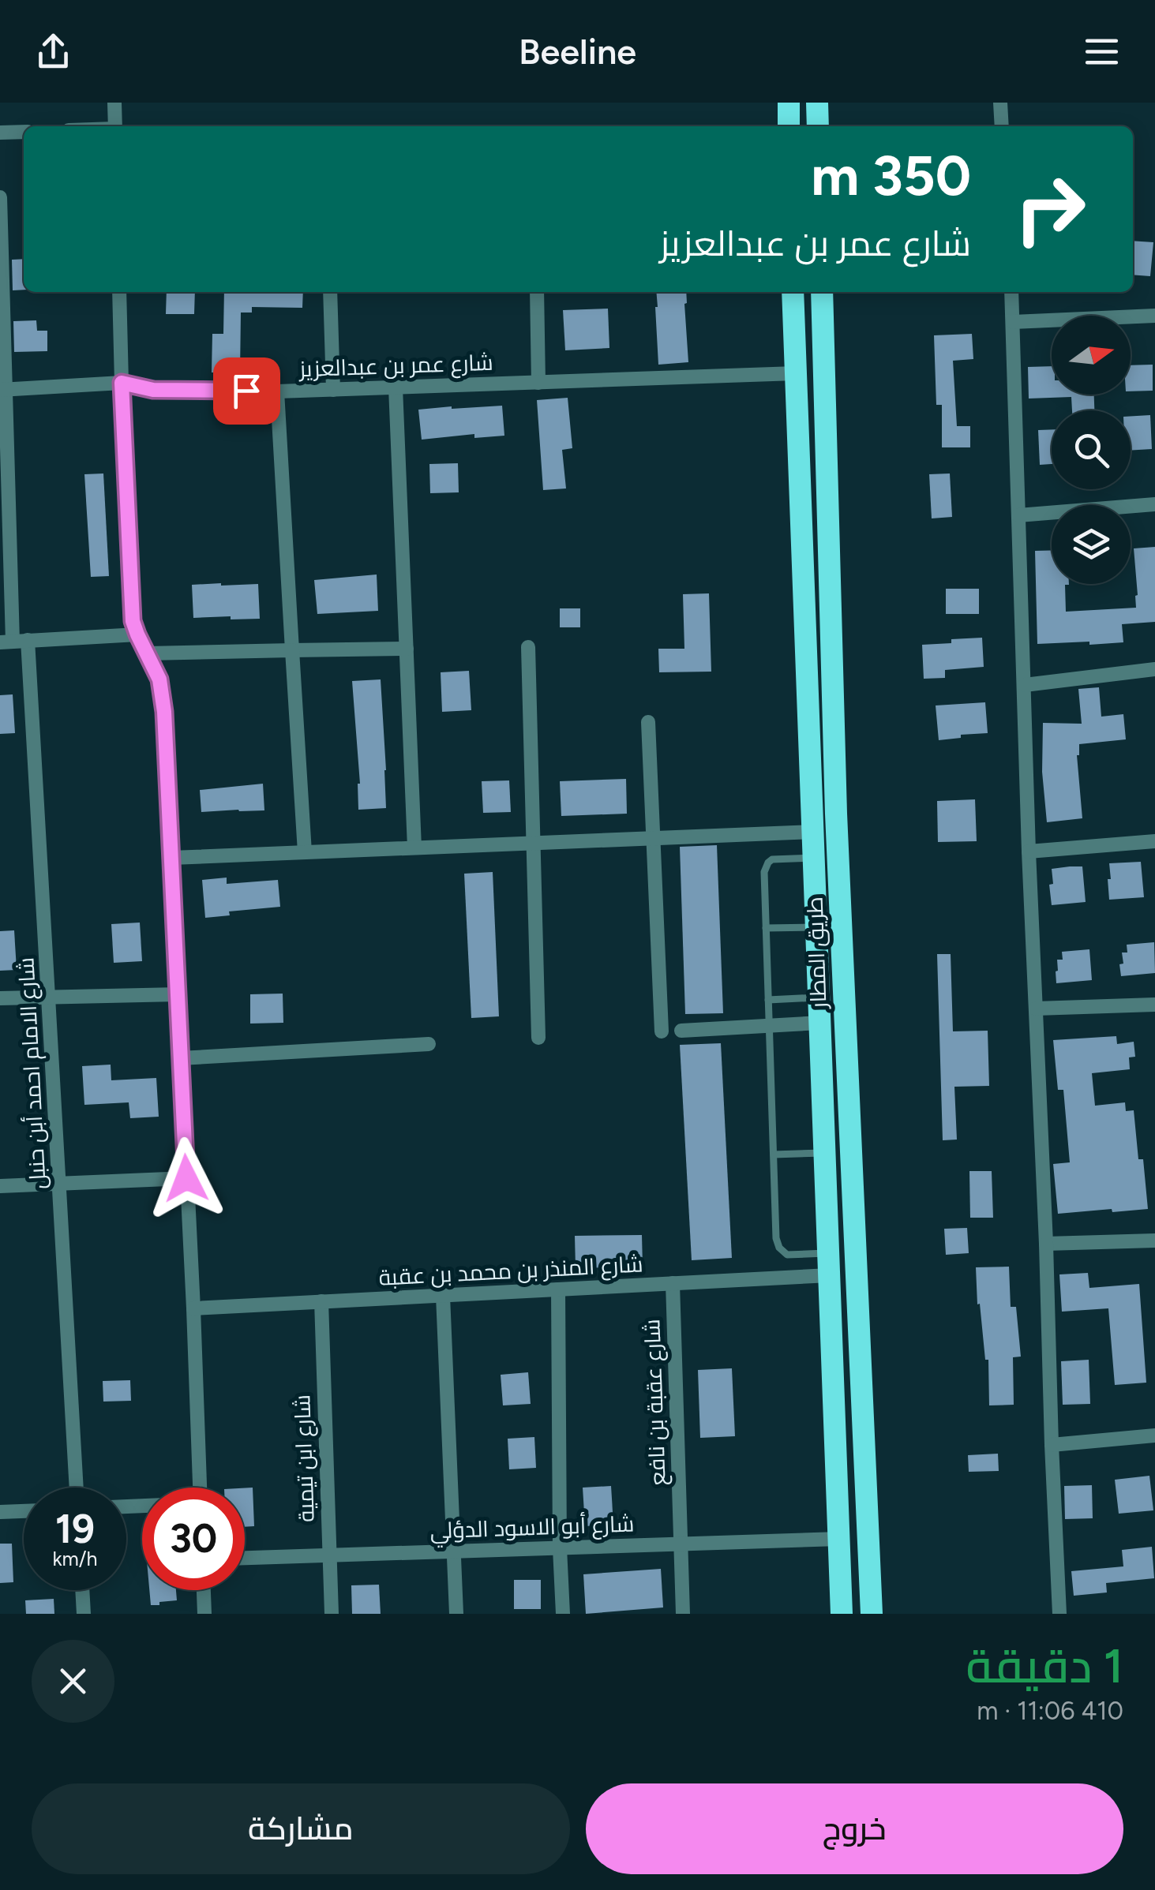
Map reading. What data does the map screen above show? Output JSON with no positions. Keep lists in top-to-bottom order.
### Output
{
  "streets": {
    "highway": ["طريق المطار"],
    "street": [
      "شارع عمر بن عبدالعزيز",
      "شارع الامام احمد أبن حنبل",
      "شارع المنذر بن محمد بن عقبة",
      "شارع عقبة بن نافع",
      "شارع ابن تيمية",
      "شارع أبو الاسود الدؤلي"
    ]
  },
  "crossings": [
    ["شارع عمر بن عبدالعزيز", "طريق المطار"],
    ["شارع عمر بن عبدالعزيز", "شارع الامام احمد أبن حنبل"],
    ["طريق المطار", "شارع المنذر بن محمد بن عقبة"],
    ["طريق المطار", "شارع أبو الاسود الدؤلي"],
    ["شارع المنذر بن محمد بن عقبة", "شارع عقبة بن نافع"],
    ["شارع المنذر بن محمد بن عقبة", "شارع ابن تيمية"],
    ["شارع عقبة بن نافع", "شارع أبو الاسود الدؤلي"],
    ["شارع ابن تيمية", "شارع أبو الاسود الدؤلي"]
  ],
  "north": "right",
  "page": {
    "header": "Beeline",
    "turn": ["350 m", "شارع عمر بن عبدالعزيز"],
    "speed": "19 km/h",
    "limit": "30",
    "heading": ["1 دقيقة", "410 m · 11:06"],
    "buttons": ["خروج", "مشاركة"]
  }
}
